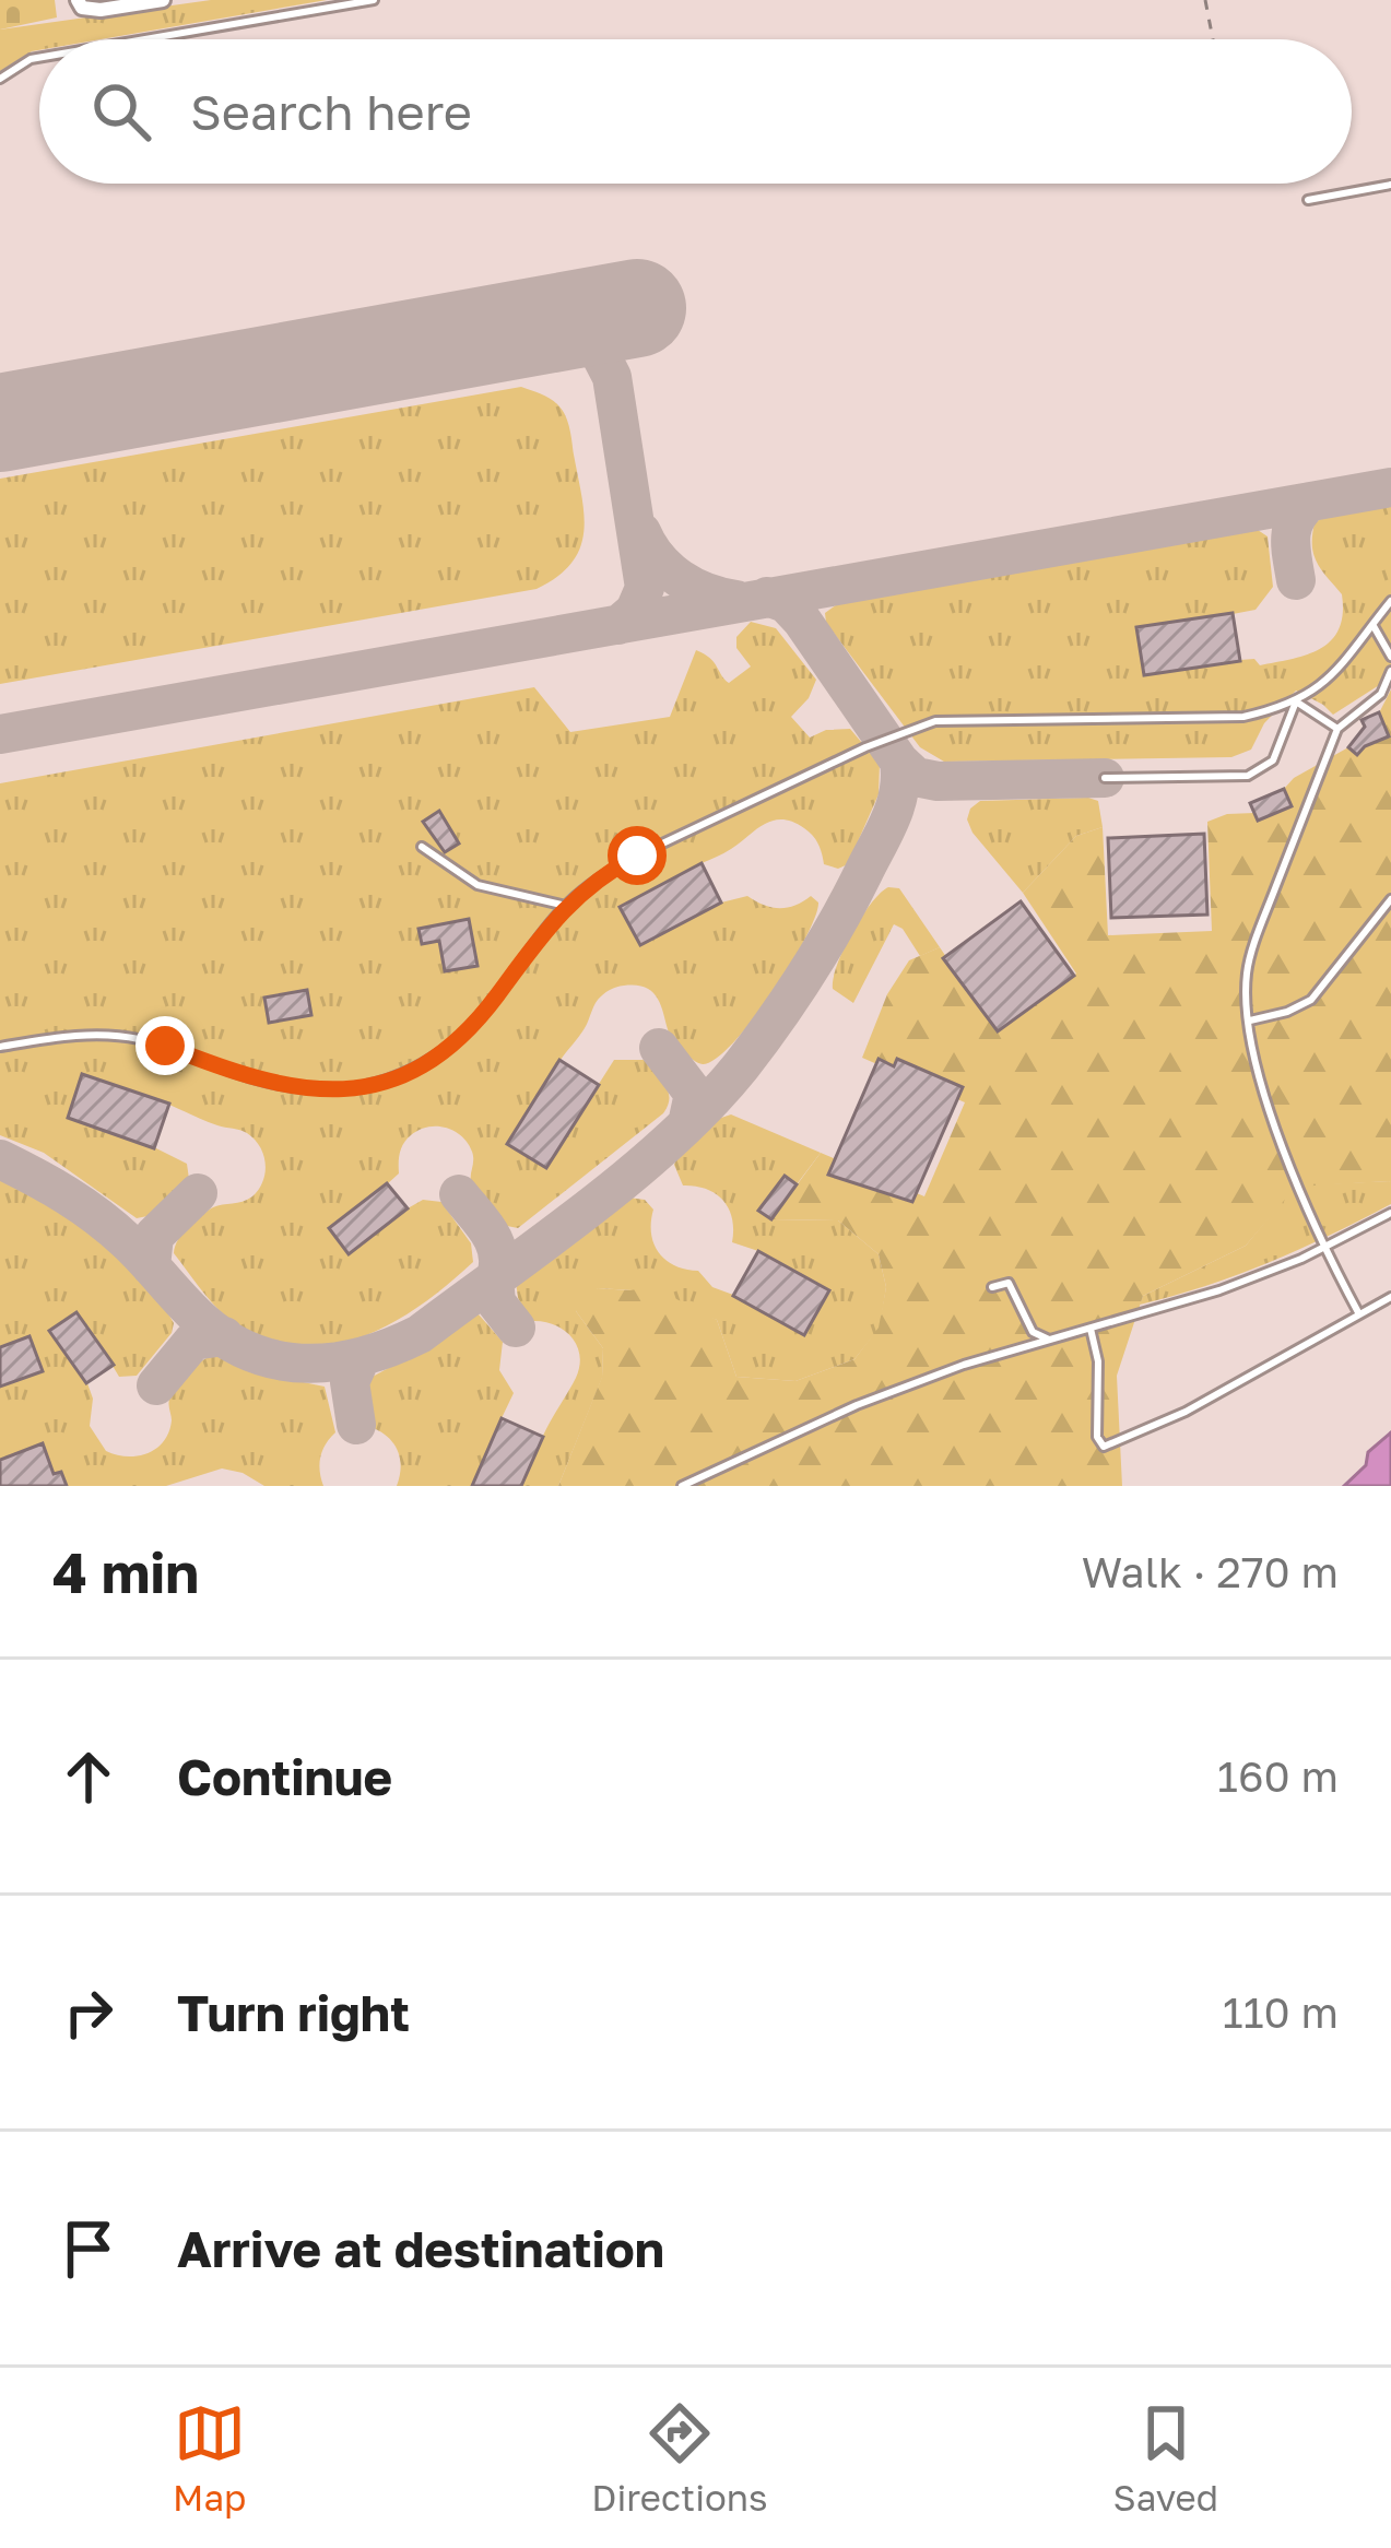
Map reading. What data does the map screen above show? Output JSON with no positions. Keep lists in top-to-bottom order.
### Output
{
  "page": {
    "search": "Search here",
    "heading": ["4 min", "Walk · 270 m"],
    "list": [
      ["Continue", "160 m"],
      ["Turn right", "110 m"],
      "Arrive at destination"
    ],
    "nav": ["Map", "Directions", "Saved"]
  }
}
